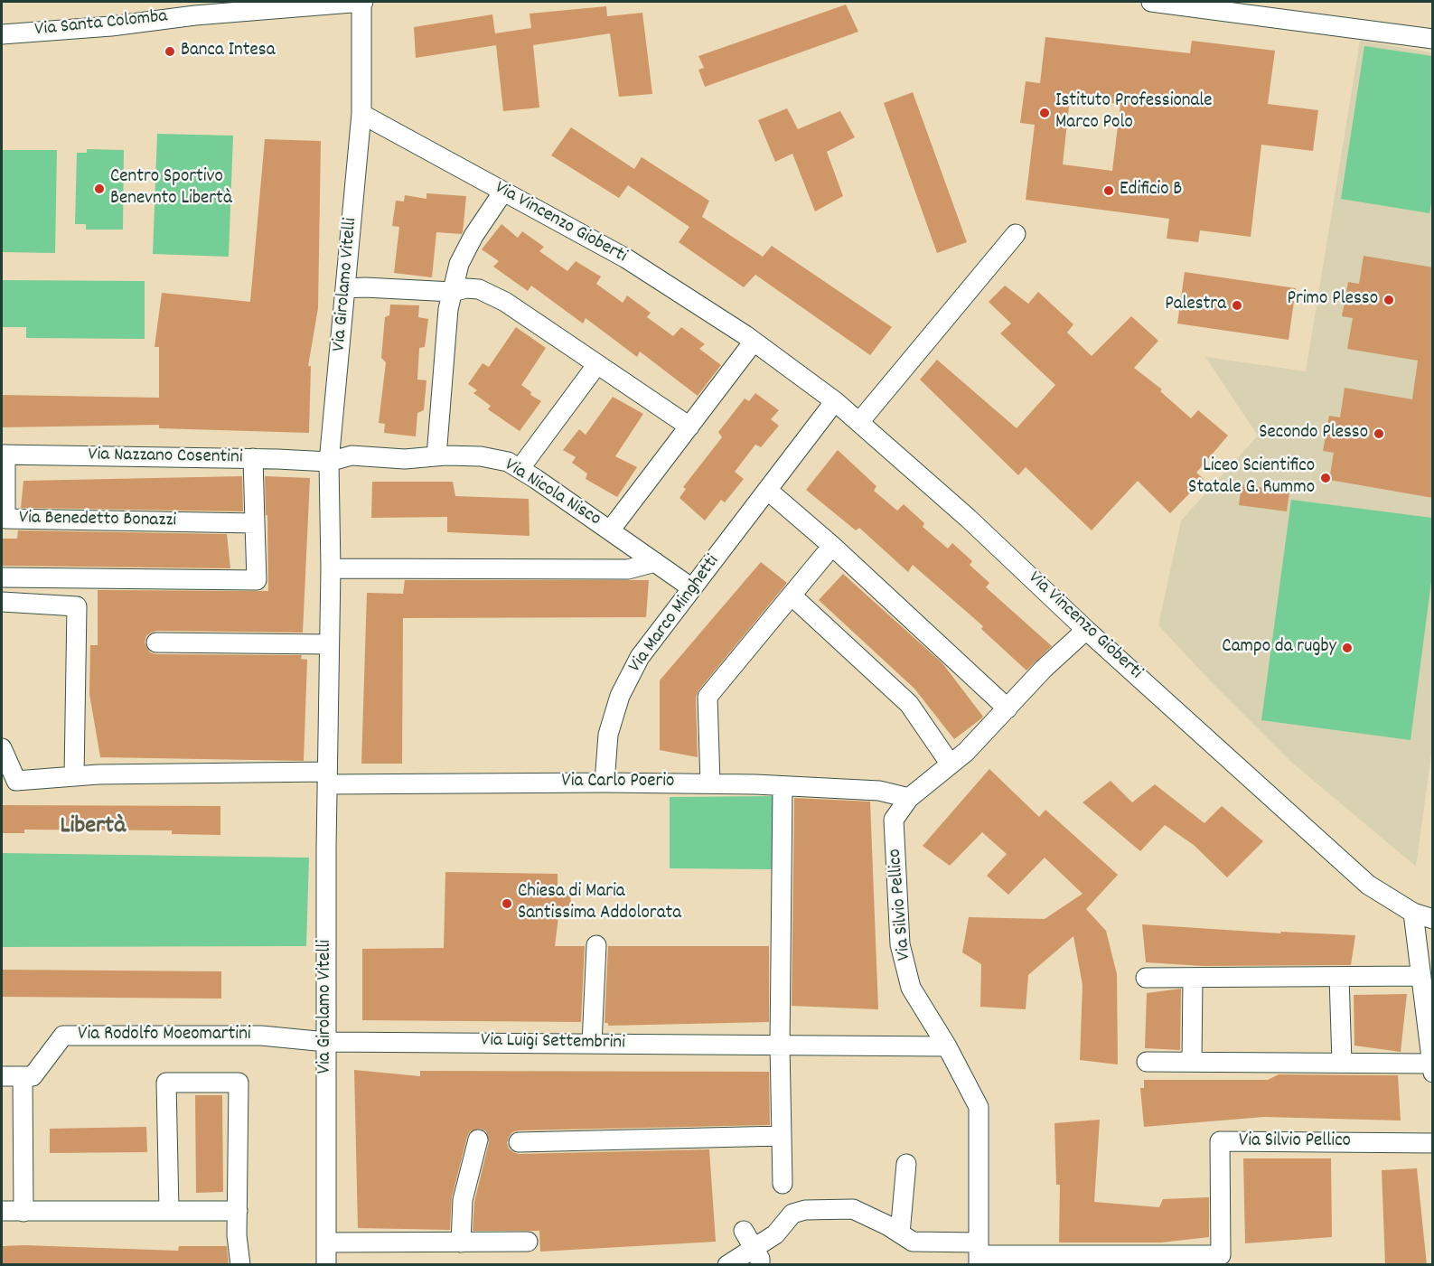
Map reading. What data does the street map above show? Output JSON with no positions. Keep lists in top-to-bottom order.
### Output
{
  "streets": {
    "street": [
      "Via Santa Colomba",
      "Via Vincenzo Gioberti",
      "Via Girolamo Vitelli",
      "Via Nazzano Cosentini",
      "Via Nicola Nisco",
      "Via Benedetto Bonazzi",
      "Via Marco Minghetti",
      "Via Carlo Poerio",
      "Via Silvio Pellico",
      "Via Rodolfo Moeomartini",
      "Via Luigi Settembrini"
    ]
  },
  "crossings": [
    ["Via Santa Colomba", "Via Girolamo Vitelli"],
    ["Via Vincenzo Gioberti", "Via Girolamo Vitelli"],
    ["Via Vincenzo Gioberti", "Via Marco Minghetti"],
    ["Via Vincenzo Gioberti", "Via Silvio Pellico"],
    ["Via Girolamo Vitelli", "Via Nazzano Cosentini"],
    ["Via Girolamo Vitelli", "Via Nicola Nisco"],
    ["Via Girolamo Vitelli", "Via Carlo Poerio"],
    ["Via Girolamo Vitelli", "Via Rodolfo Moeomartini"],
    ["Via Girolamo Vitelli", "Via Luigi Settembrini"],
    ["Via Nazzano Cosentini", "Via Nicola Nisco"],
    ["Via Nazzano Cosentini", "Via Benedetto Bonazzi"],
    ["Via Nicola Nisco", "Via Marco Minghetti"],
    ["Via Marco Minghetti", "Via Carlo Poerio"],
    ["Via Carlo Poerio", "Via Silvio Pellico"],
    ["Via Silvio Pellico", "Via Luigi Settembrini"],
    ["Via Rodolfo Moeomartini", "Via Luigi Settembrini"]
  ],
  "districts": ["Libertà"],
  "places": [
    "Banca Intesa",
    "Istituto Professionale Marco Polo",
    "Centro Sportivo Benevnto Libertà",
    "Edificio B",
    "Primo Plesso",
    "Palestra",
    "Secondo Plesso",
    "Liceo Scientifico Statale G. Rummo",
    "Campo da rugby",
    "Chiesa di Maria Santissima Addolorata"
  ]
}
